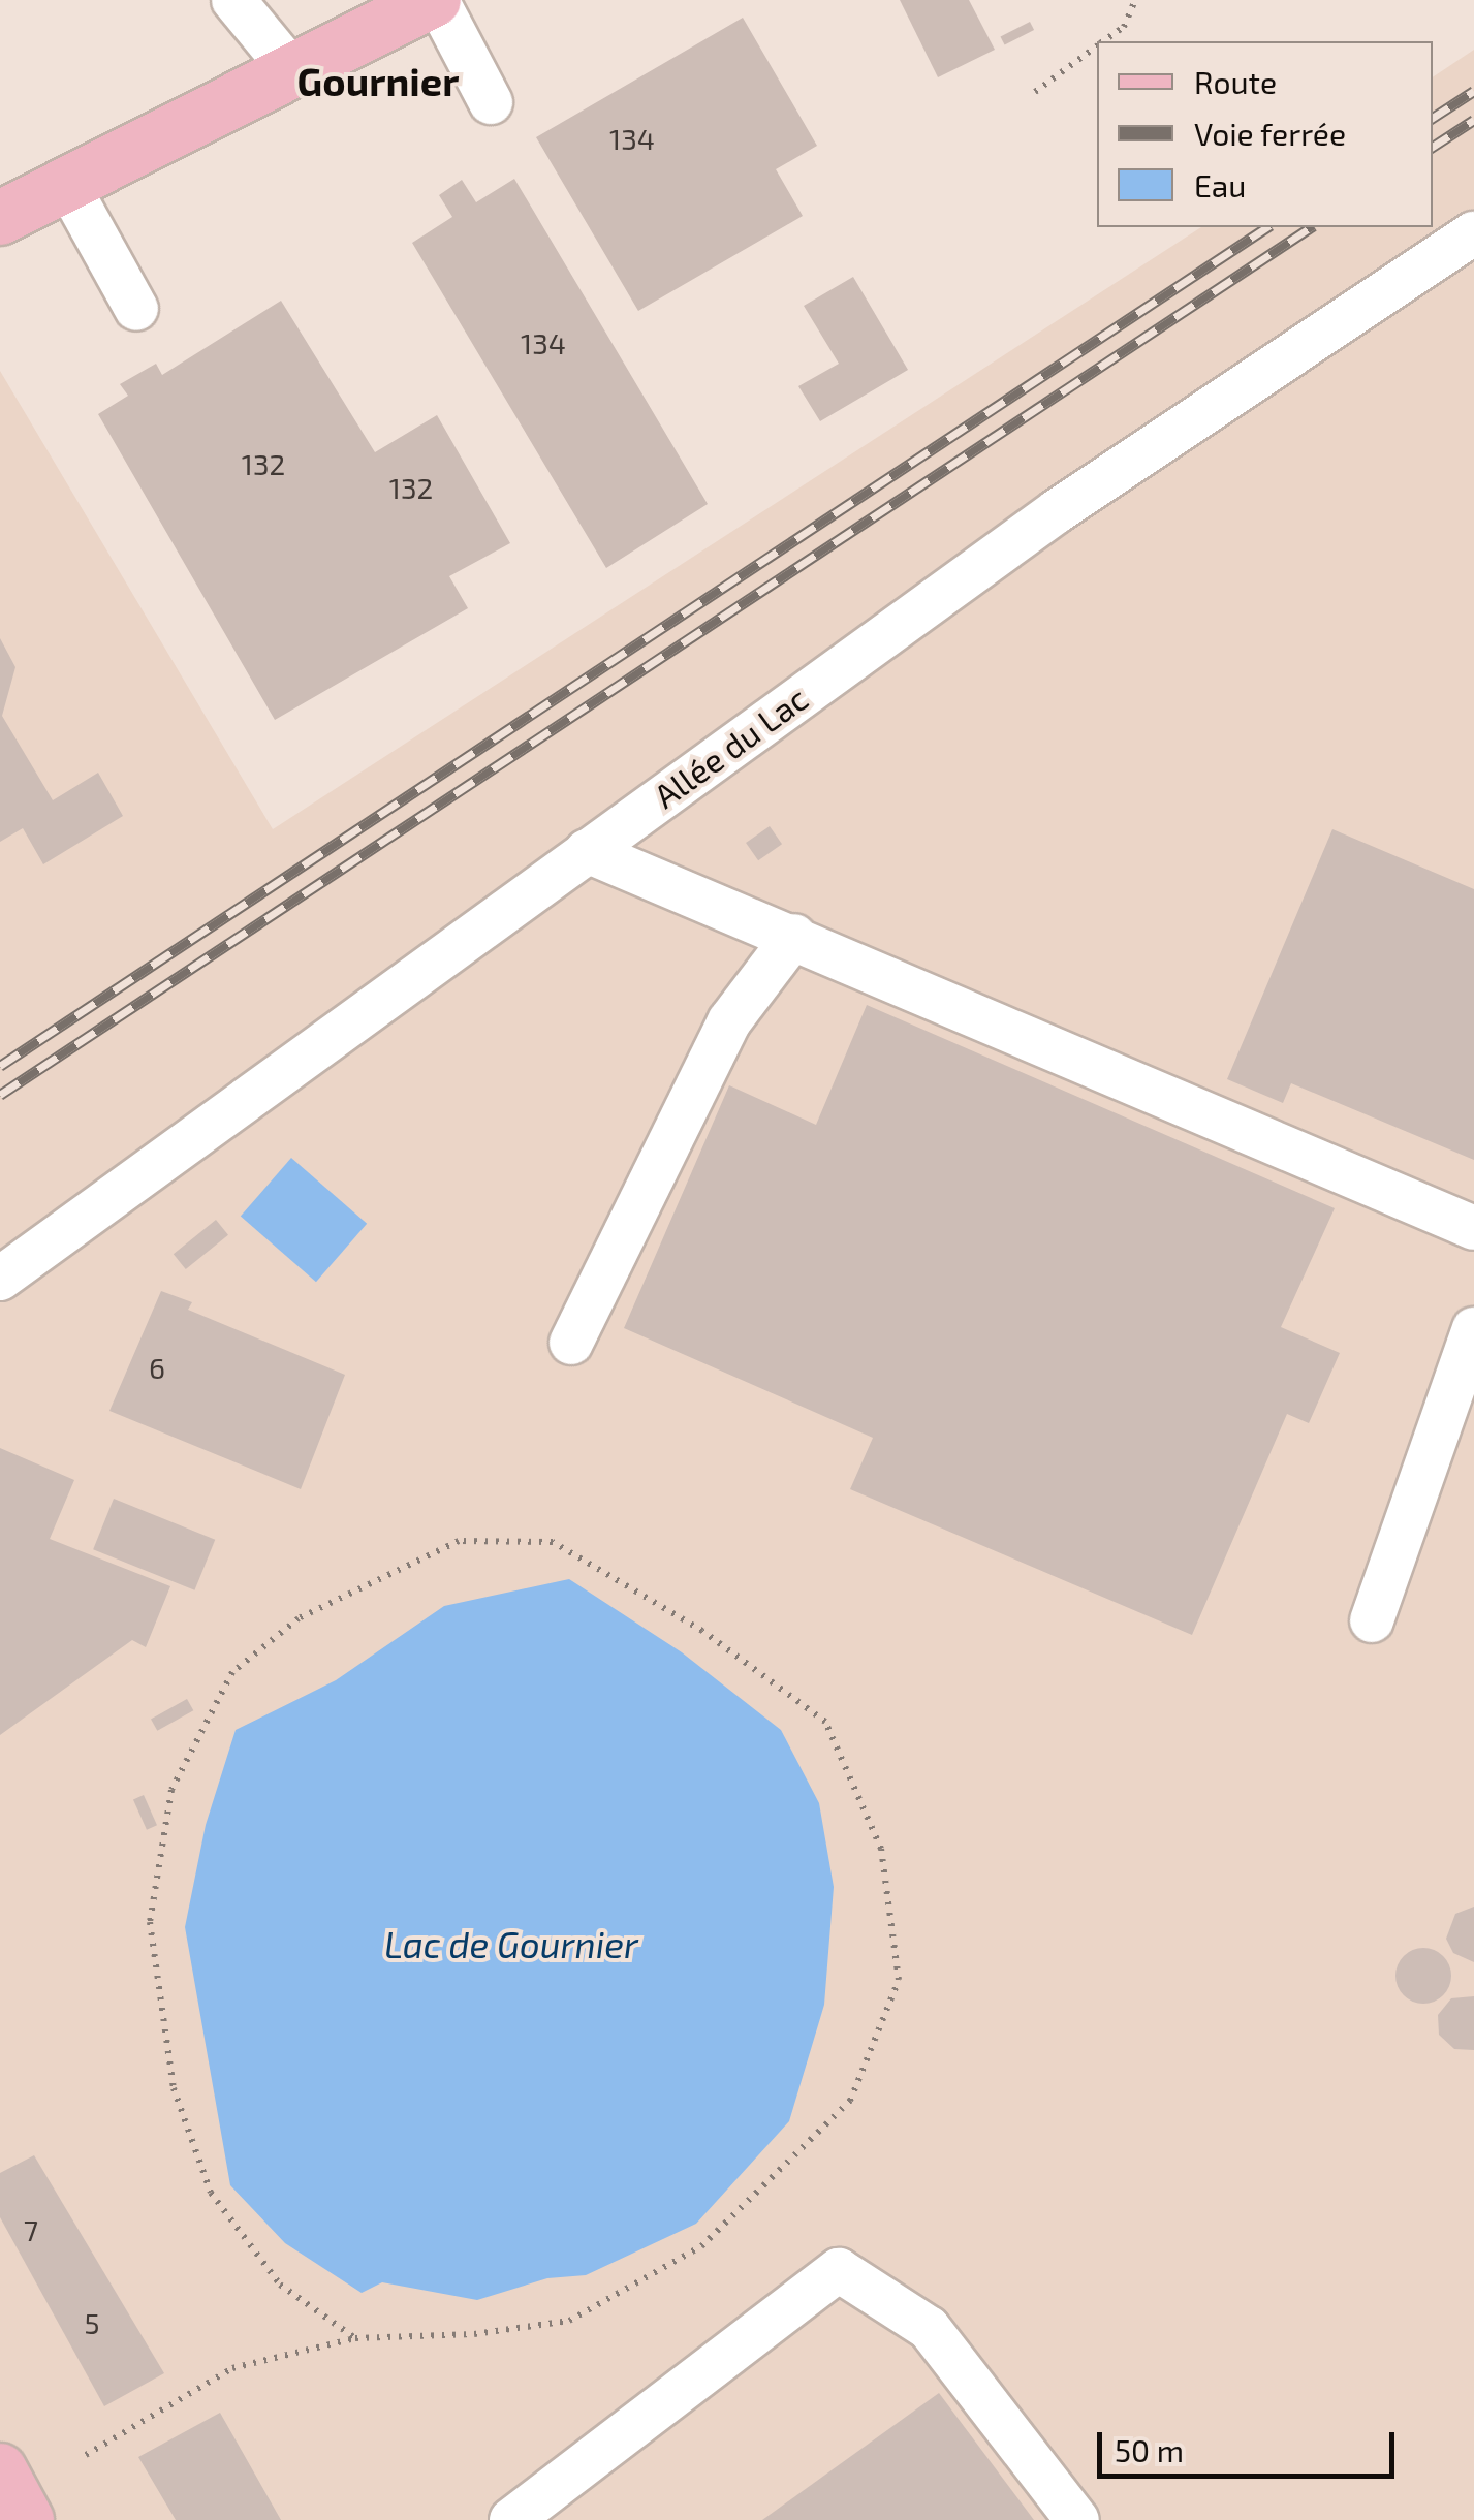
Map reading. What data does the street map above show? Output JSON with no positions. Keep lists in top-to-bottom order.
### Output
{
  "streets": {
    "street": ["Allée du Lac"]
  },
  "districts": ["Gournier"],
  "water": ["Lac de Gournier"],
  "house_numbers": [
    "134",
    "134",
    "132",
    "132",
    "6",
    "7",
    "5"
  ],
  "legend": ["Route", "Voie ferrée", "Eau"],
  "scale_bar": "50 m"
}
